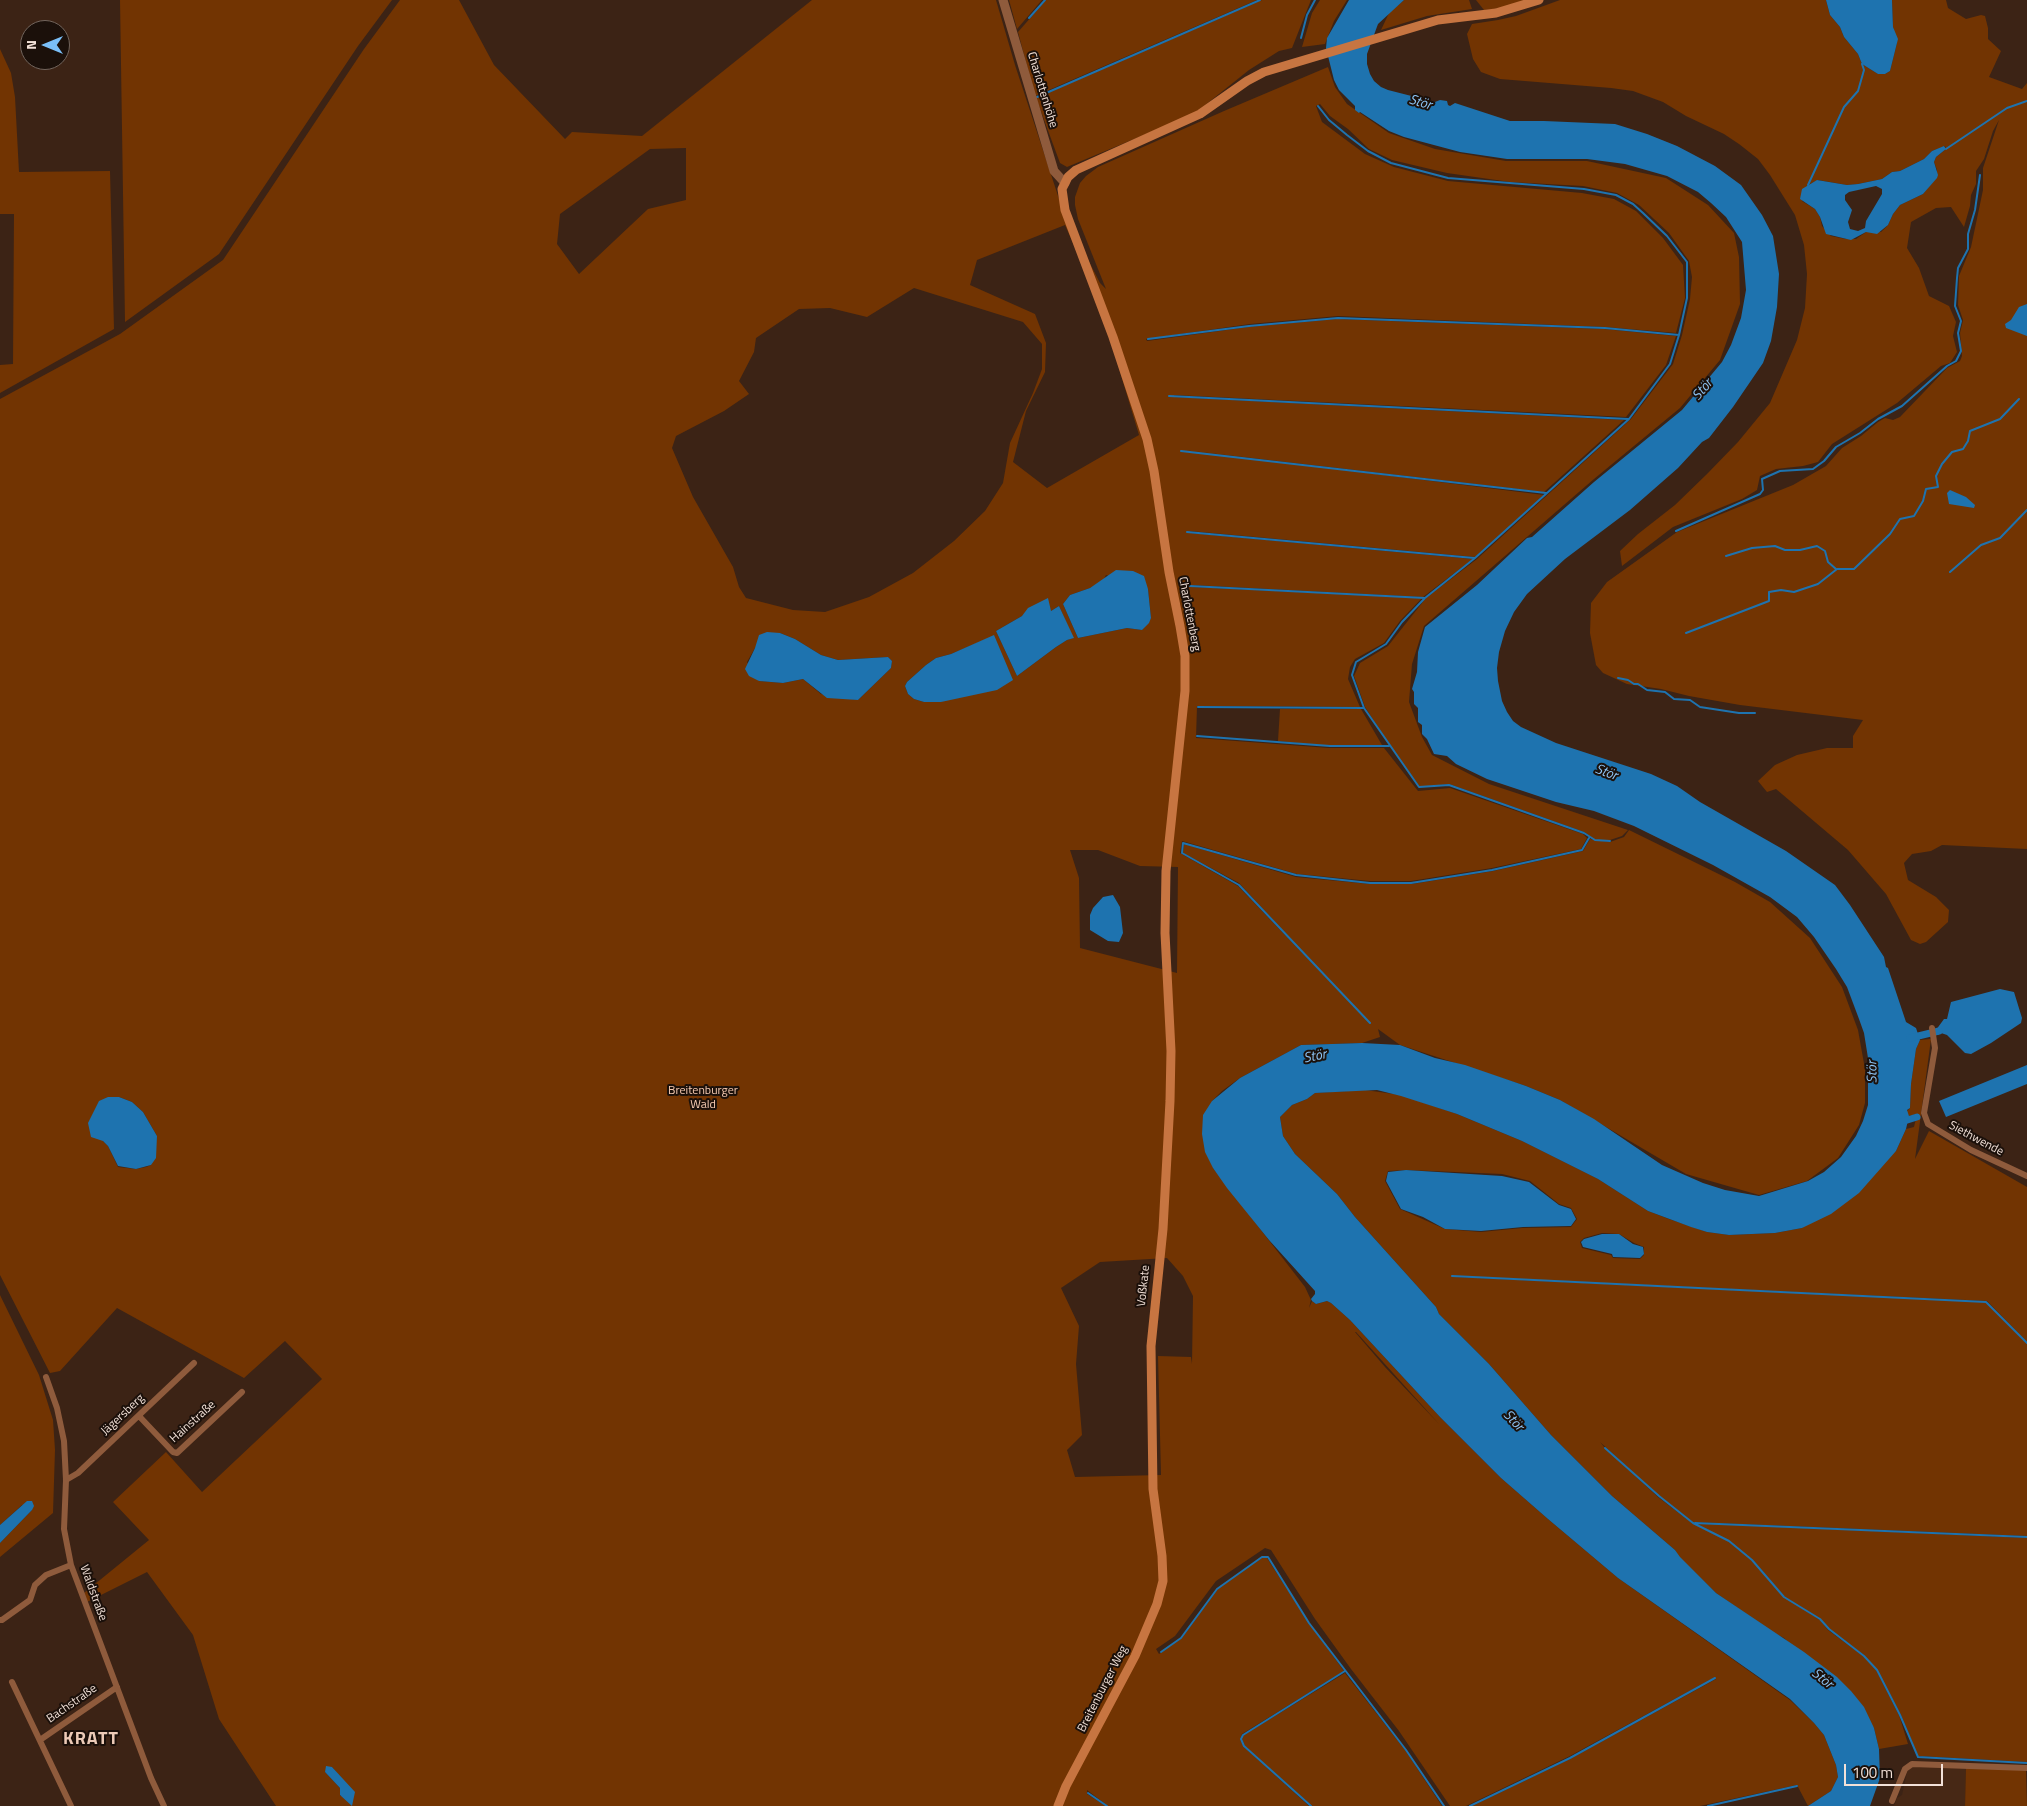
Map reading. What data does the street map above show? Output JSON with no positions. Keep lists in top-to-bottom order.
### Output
{
  "streets": {
    "main road": ["Charlottenberg", "Voßkate", "Breitenburger Weg"],
    "street": [
      "Charlottenhöhe",
      "Siethwende",
      "Jägersberg",
      "Hainstraße",
      "Waldstraße",
      "Bachstraße"
    ]
  },
  "crossings": [
    ["Charlottenhöhe", "Charlottenberg"],
    ["Charlottenberg", "Voßkate"],
    ["Voßkate", "Breitenburger Weg"],
    ["Jägersberg", "Hainstraße"],
    ["Jägersberg", "Waldstraße"],
    ["Waldstraße", "Bachstraße"]
  ],
  "districts": ["KRATT"],
  "water": ["Stör"],
  "parks": ["Breitenburger Wald"],
  "scale_bar": "100 m",
  "north": "left"
}
